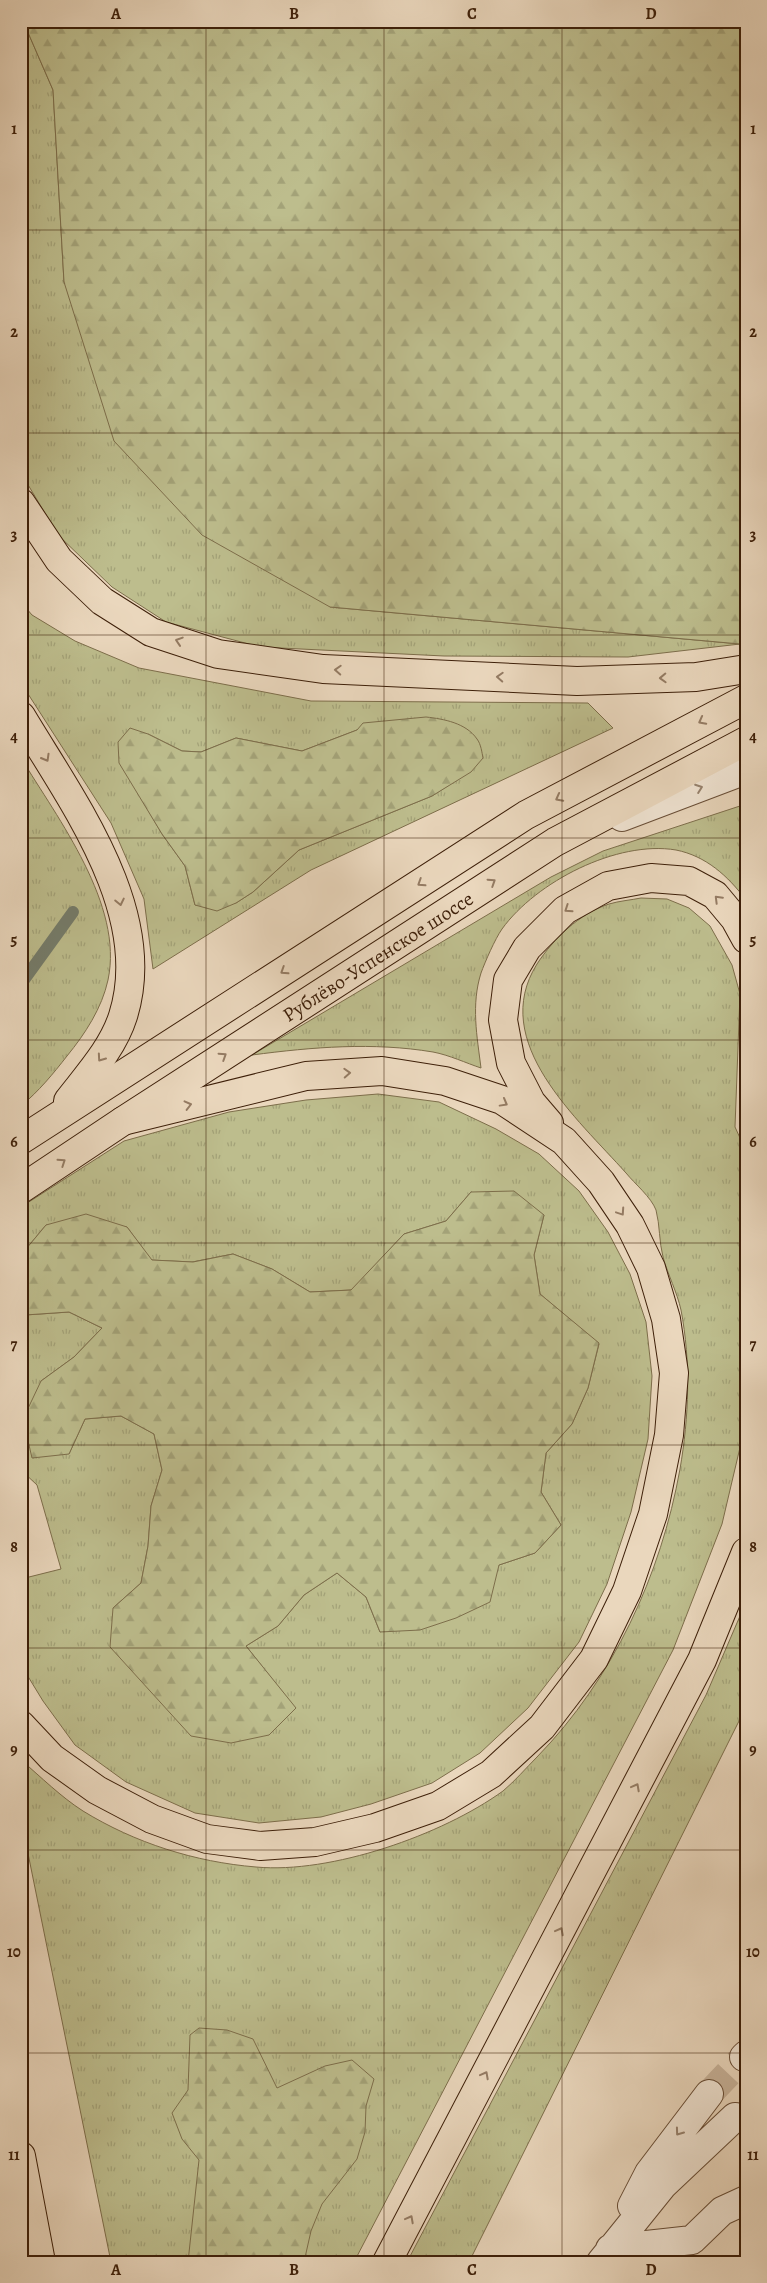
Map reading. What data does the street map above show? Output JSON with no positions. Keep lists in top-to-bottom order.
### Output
{
  "streets": {
    "main road": ["Рублёво-Успенское шоссе"]
  },
  "grid": {
    "columns": [
      "A",
      "B",
      "C",
      "D"
    ],
    "rows": [
      "1",
      "2",
      "3",
      "4",
      "5",
      "6",
      "7",
      "8",
      "9",
      "10",
      "11"
    ]
  }
}
